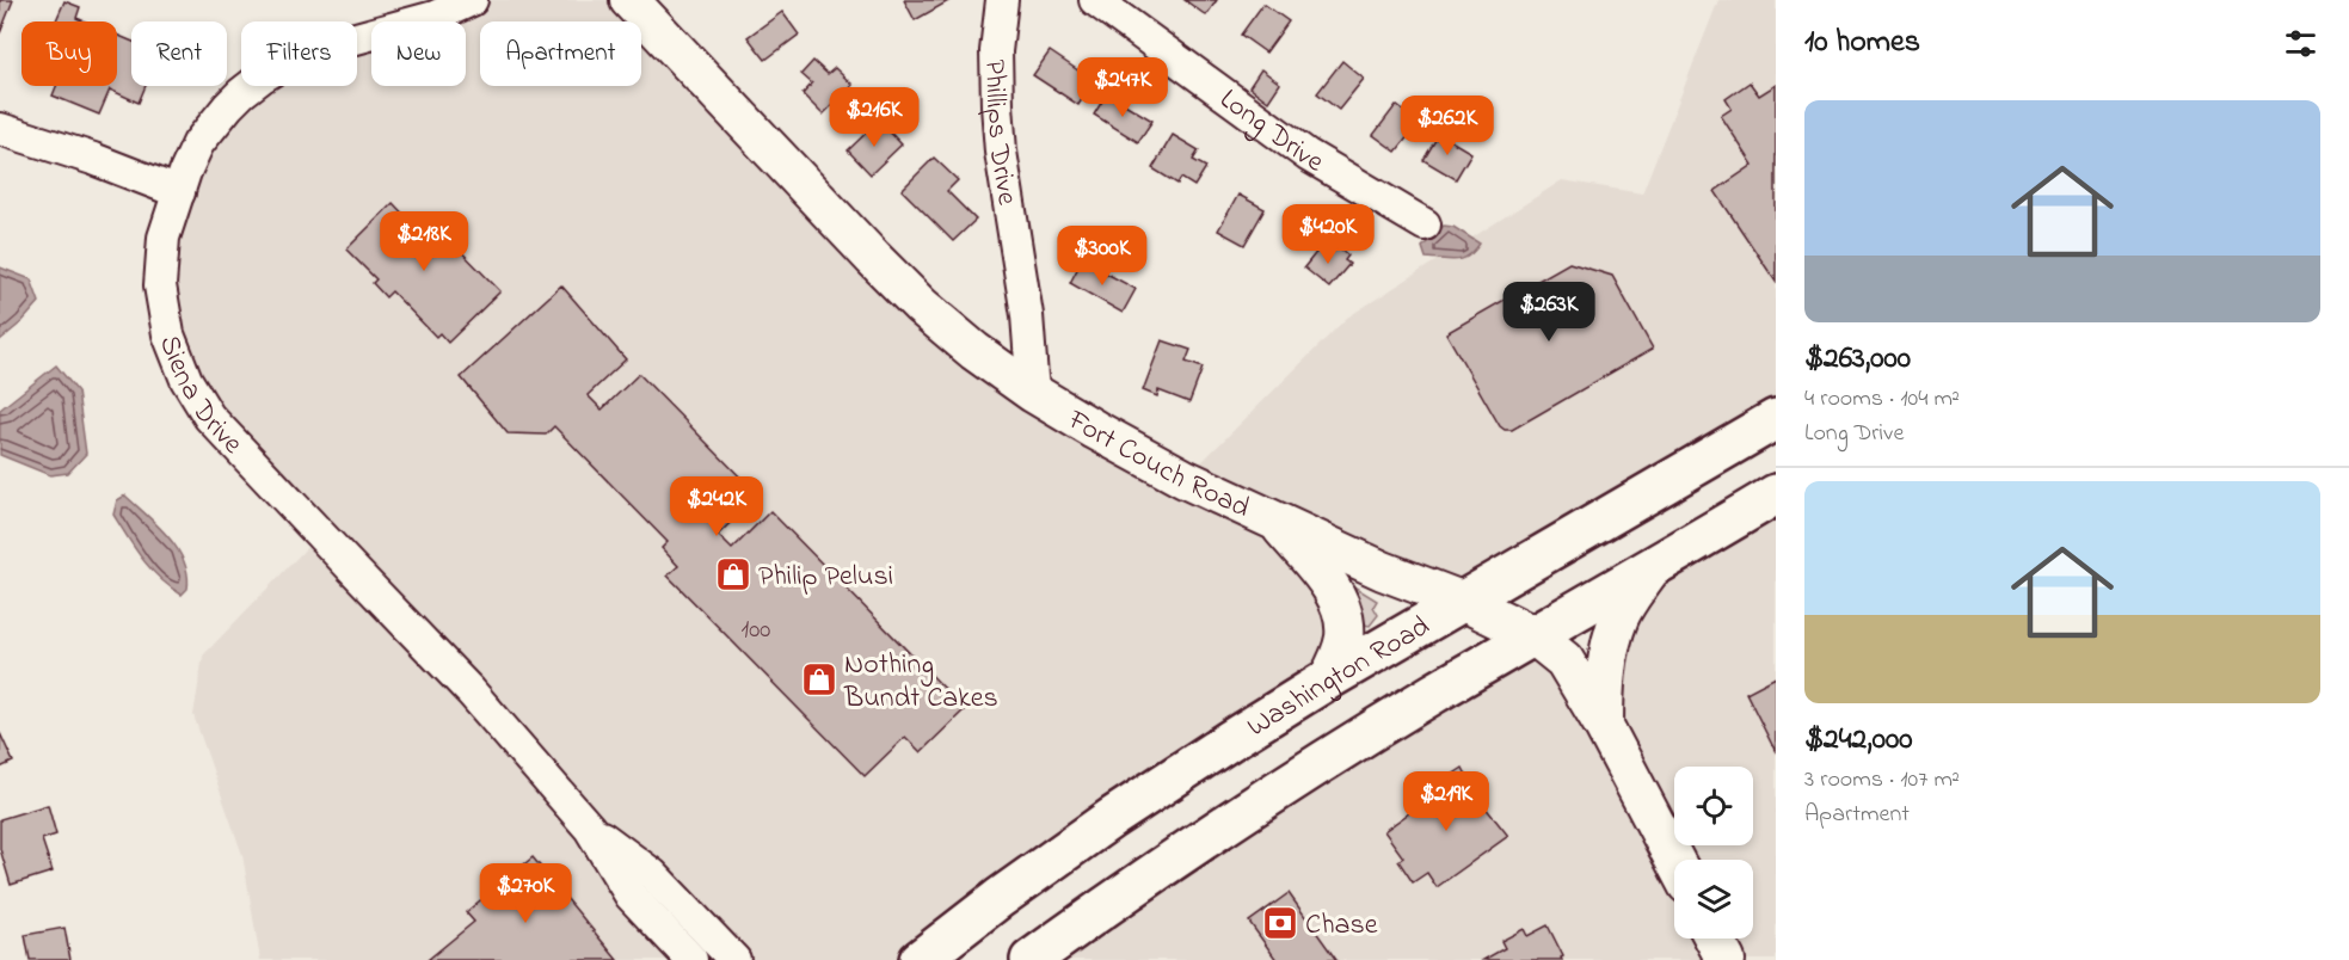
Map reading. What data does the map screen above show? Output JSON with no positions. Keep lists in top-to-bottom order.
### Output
{
  "streets": {
    "main road": ["Washington Road"],
    "street": [
      "Long Drive",
      "Phillips Drive",
      "Siena Drive",
      "Fort Couch Road"
    ]
  },
  "crossings": [
    ["Phillips Drive", "Fort Couch Road"],
    ["Fort Couch Road", "Washington Road"]
  ],
  "places": {
    "shop": ["Philip Pelusi", "Nothing Bundt Cakes"],
    "bank": ["Chase"]
  },
  "house_numbers": ["100"],
  "page": {
    "heading": "10 homes",
    "chip": [
      "Buy",
      "Rent",
      "Filters",
      "New",
      "Apartment"
    ],
    "price": [
      "$247K",
      "$216K",
      "$262K",
      "$420K",
      "$218K",
      "$300K",
      "$263K",
      "$242K",
      "$219K",
      "$270K"
    ],
    "list": [
      {
        "name": "$263,000",
        "note": "4 rooms · 104 m² · Long Drive"
      },
      {
        "name": "$242,000",
        "note": "3 rooms · 107 m² · Apartment"
      }
    ]
  }
}
